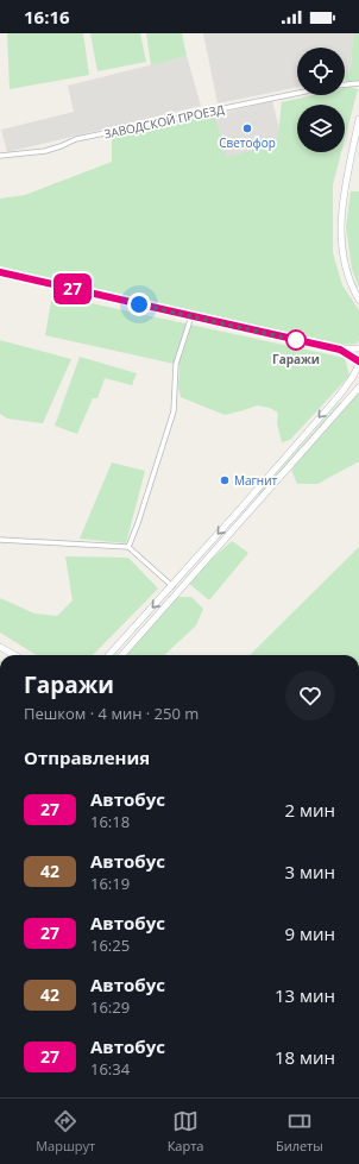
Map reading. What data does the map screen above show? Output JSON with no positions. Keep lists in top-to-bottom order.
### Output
{
  "streets": {
    "street": ["ЗАВОДСКОЙ ПРОЕЗД"]
  },
  "places": ["Светофор", "Гаражи", "Магнит"],
  "lines": ["bus line 27"],
  "page": {
    "status": "16:16",
    "on_map": "27",
    "heading": [
      ["Гаражи", "Пешком · 4 мин · 250 m"],
      "Отправления"
    ],
    "list": [
      {
        "mark": "27",
        "name": "Автобус",
        "note": "16:18",
        "value": "2 мин"
      },
      {
        "mark": "42",
        "name": "Автобус",
        "note": "16:19",
        "value": "3 мин"
      },
      {
        "mark": "27",
        "name": "Автобус",
        "note": "16:25",
        "value": "9 мин"
      },
      {
        "mark": "42",
        "name": "Автобус",
        "note": "16:29",
        "value": "13 мин"
      },
      {
        "mark": "27",
        "name": "Автобус",
        "note": "16:34",
        "value": "18 мин"
      }
    ],
    "tabs": ["Маршрут", "Карта", "Билеты"]
  }
}
